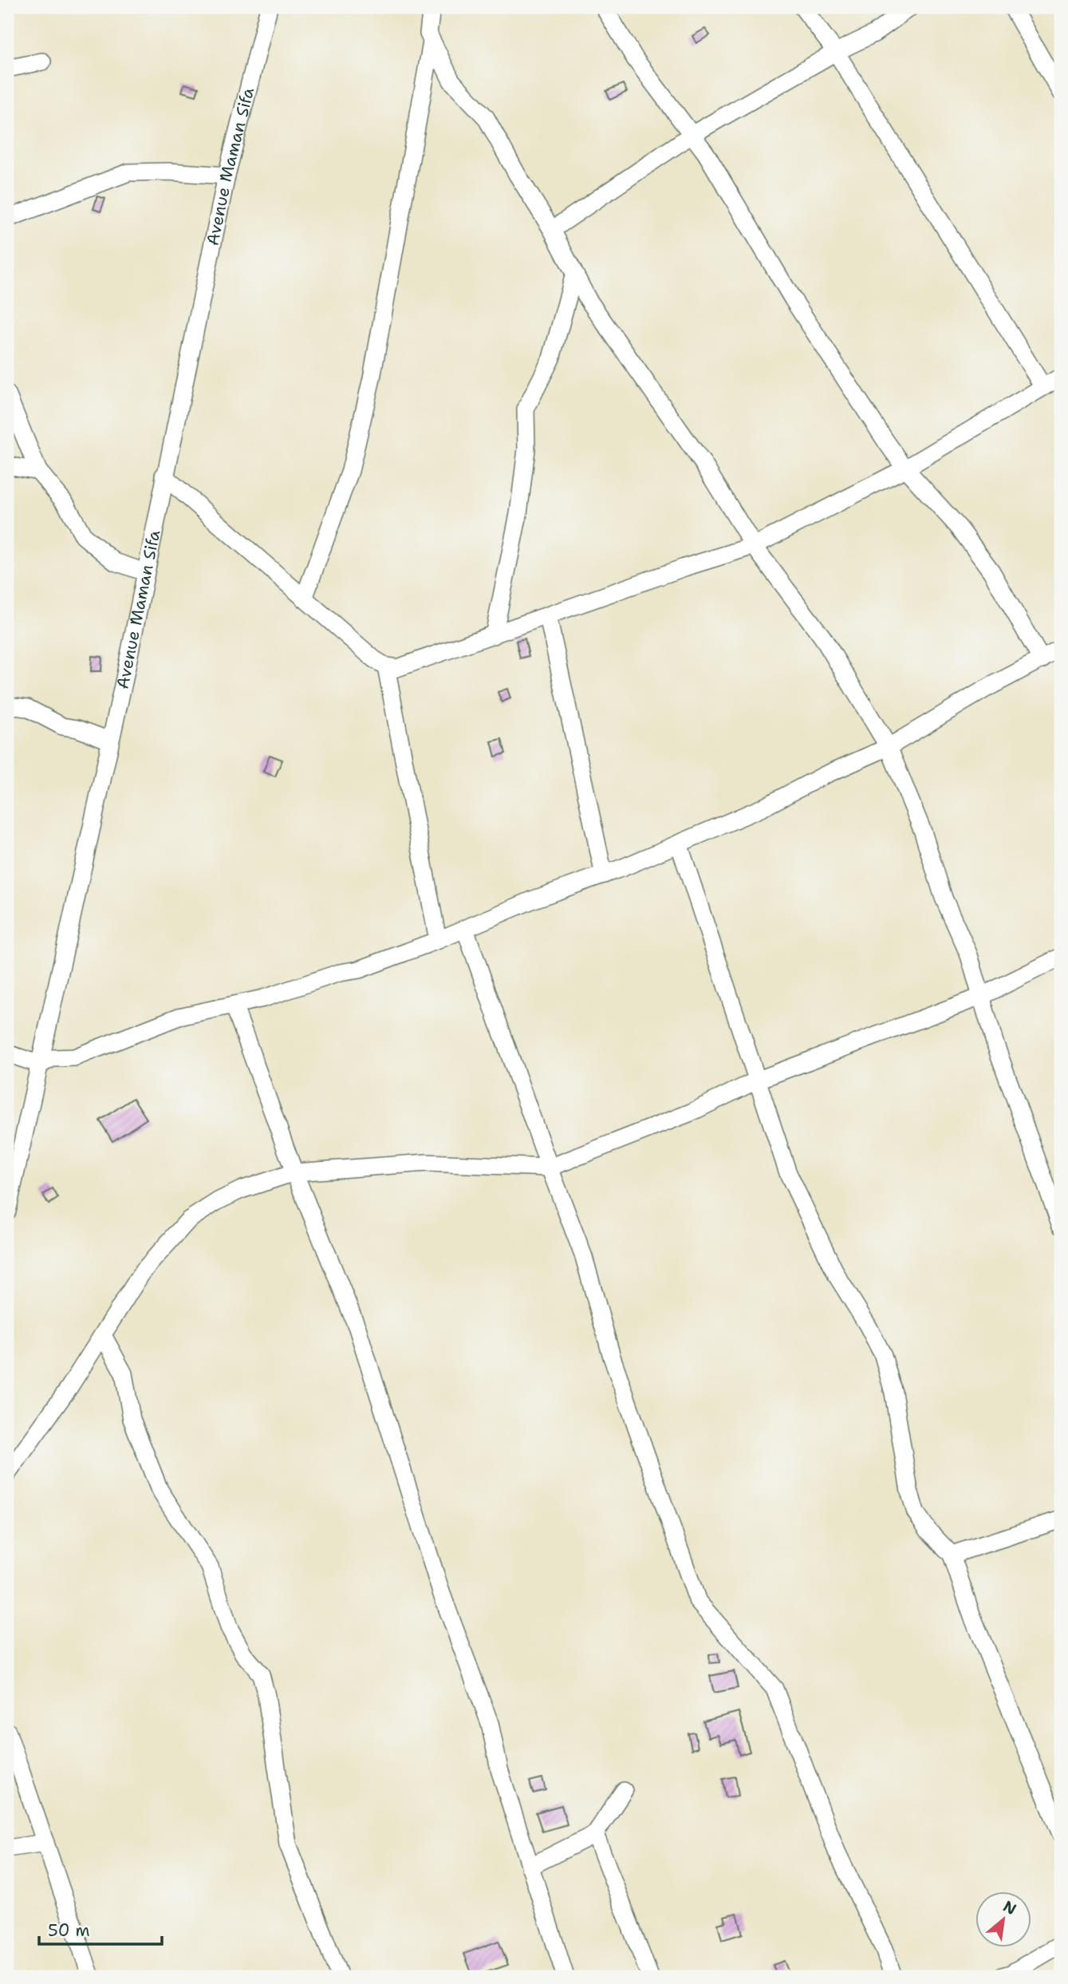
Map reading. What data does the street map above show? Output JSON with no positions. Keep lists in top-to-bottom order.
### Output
{
  "streets": {
    "street": ["Avenue Maman Sifa"]
  },
  "scale_bar": "50 m",
  "north": "top right"
}
